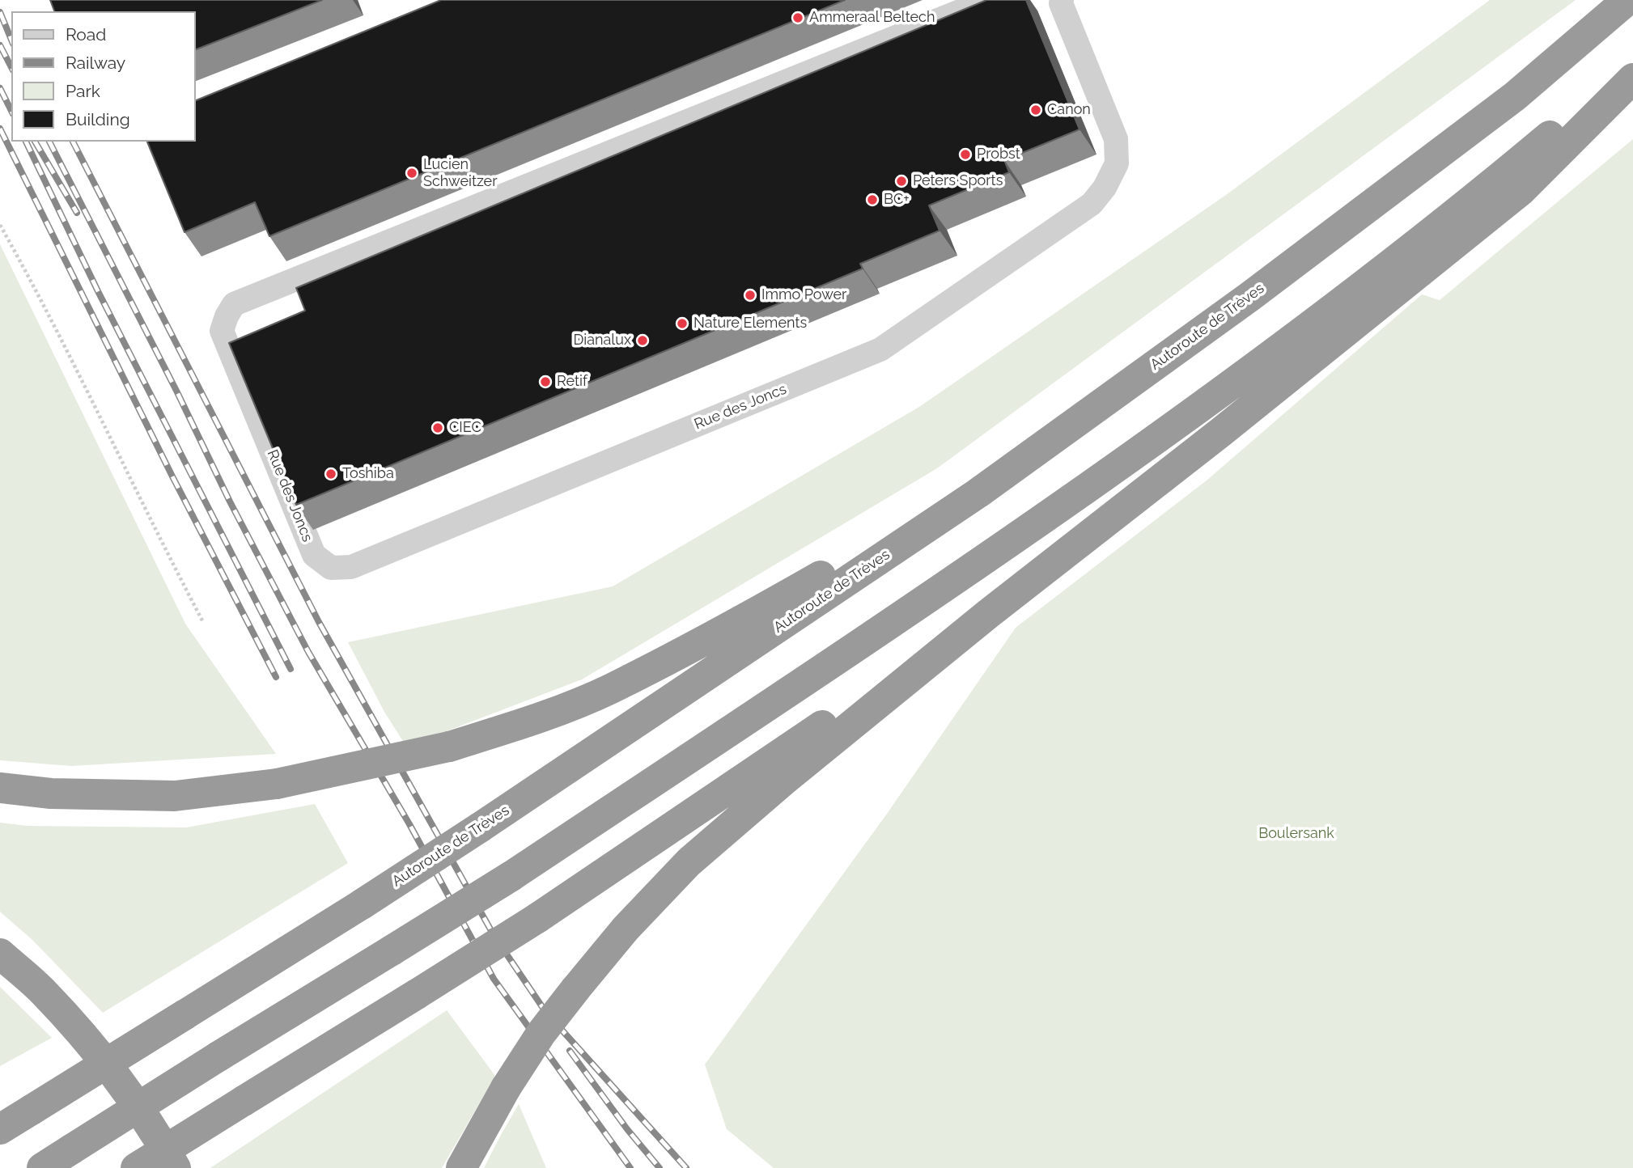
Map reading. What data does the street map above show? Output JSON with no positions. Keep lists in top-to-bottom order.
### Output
{
  "streets": {
    "highway": ["Autoroute de Trèves"],
    "street": ["Rue des Joncs"]
  },
  "parks": ["Boulersank"],
  "places": [
    "Ammeraal Beltech",
    "Canon",
    "Probst",
    "Lucien Schweitzer",
    "Peters Sports",
    "BC+",
    "Immo Power",
    "Nature Elements",
    "Dianalux",
    "Retif",
    "CIEC",
    "Toshiba"
  ],
  "legend": [
    "Road",
    "Railway",
    "Park",
    "Building"
  ]
}
